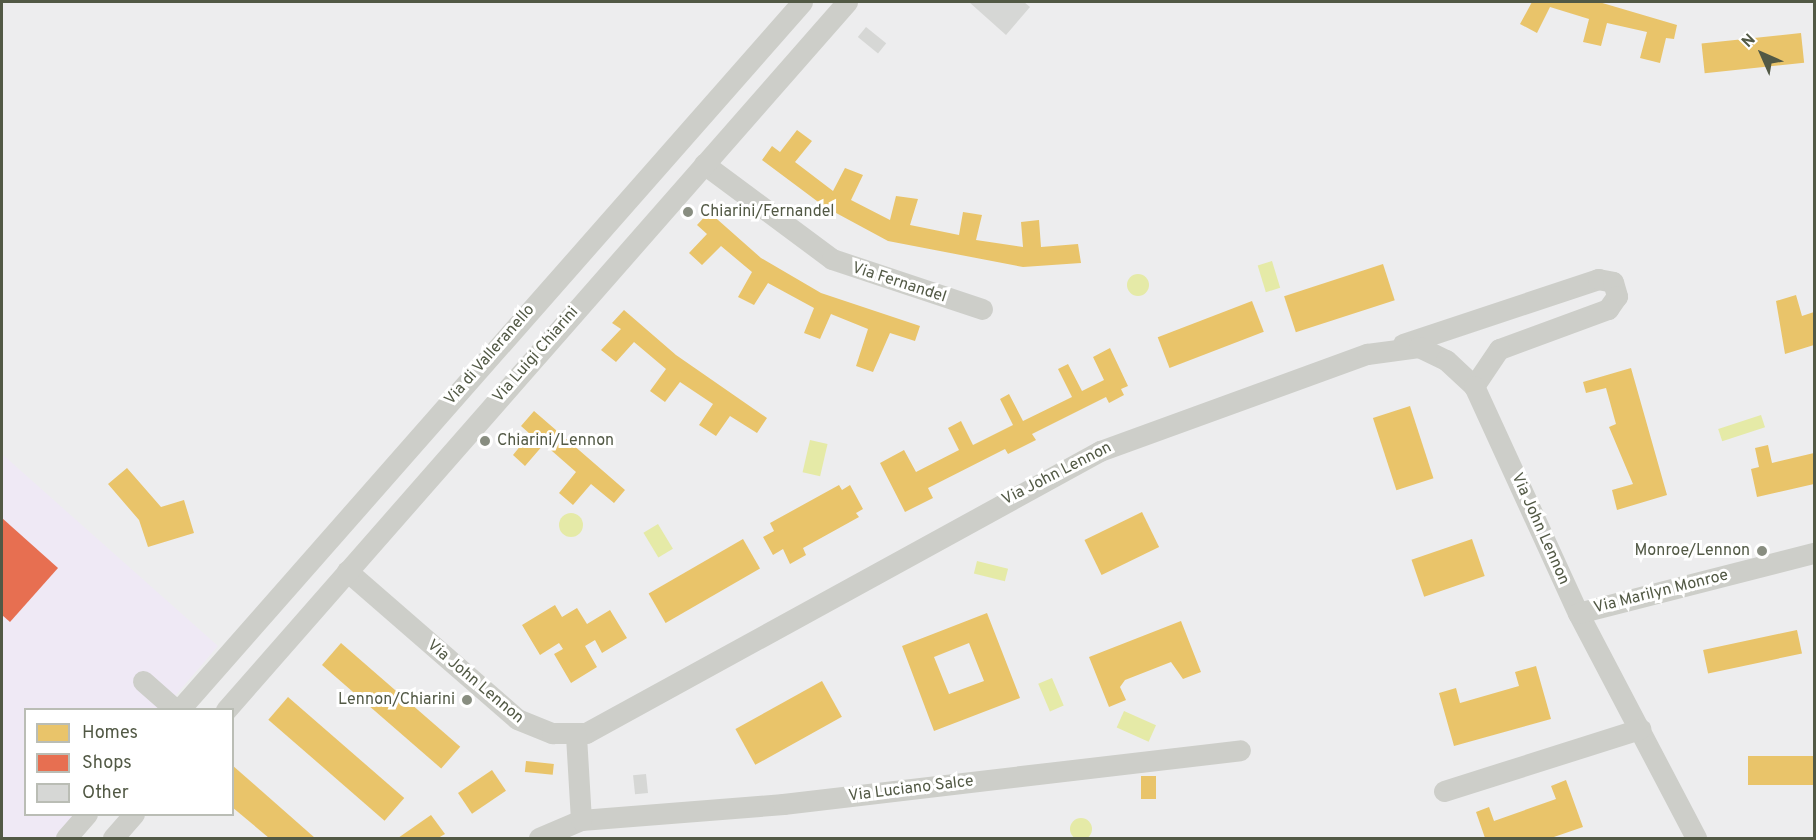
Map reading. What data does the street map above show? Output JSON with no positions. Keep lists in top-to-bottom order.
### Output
{
  "streets": {
    "street": [
      "Via Fernandel",
      "Via di Valleranello",
      "Via Luigi Chiarini",
      "Via John Lennon",
      "Via Marilyn Monroe",
      "Via Luciano Salce"
    ]
  },
  "crossings": [
    ["Via Fernandel", "Via Luigi Chiarini"],
    ["Via Luigi Chiarini", "Via John Lennon"],
    ["Via John Lennon", "Via Marilyn Monroe"]
  ],
  "places": [
    "Chiarini/Fernandel",
    "Chiarini/Lennon",
    "Monroe/Lennon",
    "Lennon/Chiarini"
  ],
  "legend": ["Homes", "Shops", "Other"],
  "north": "top left"
}
